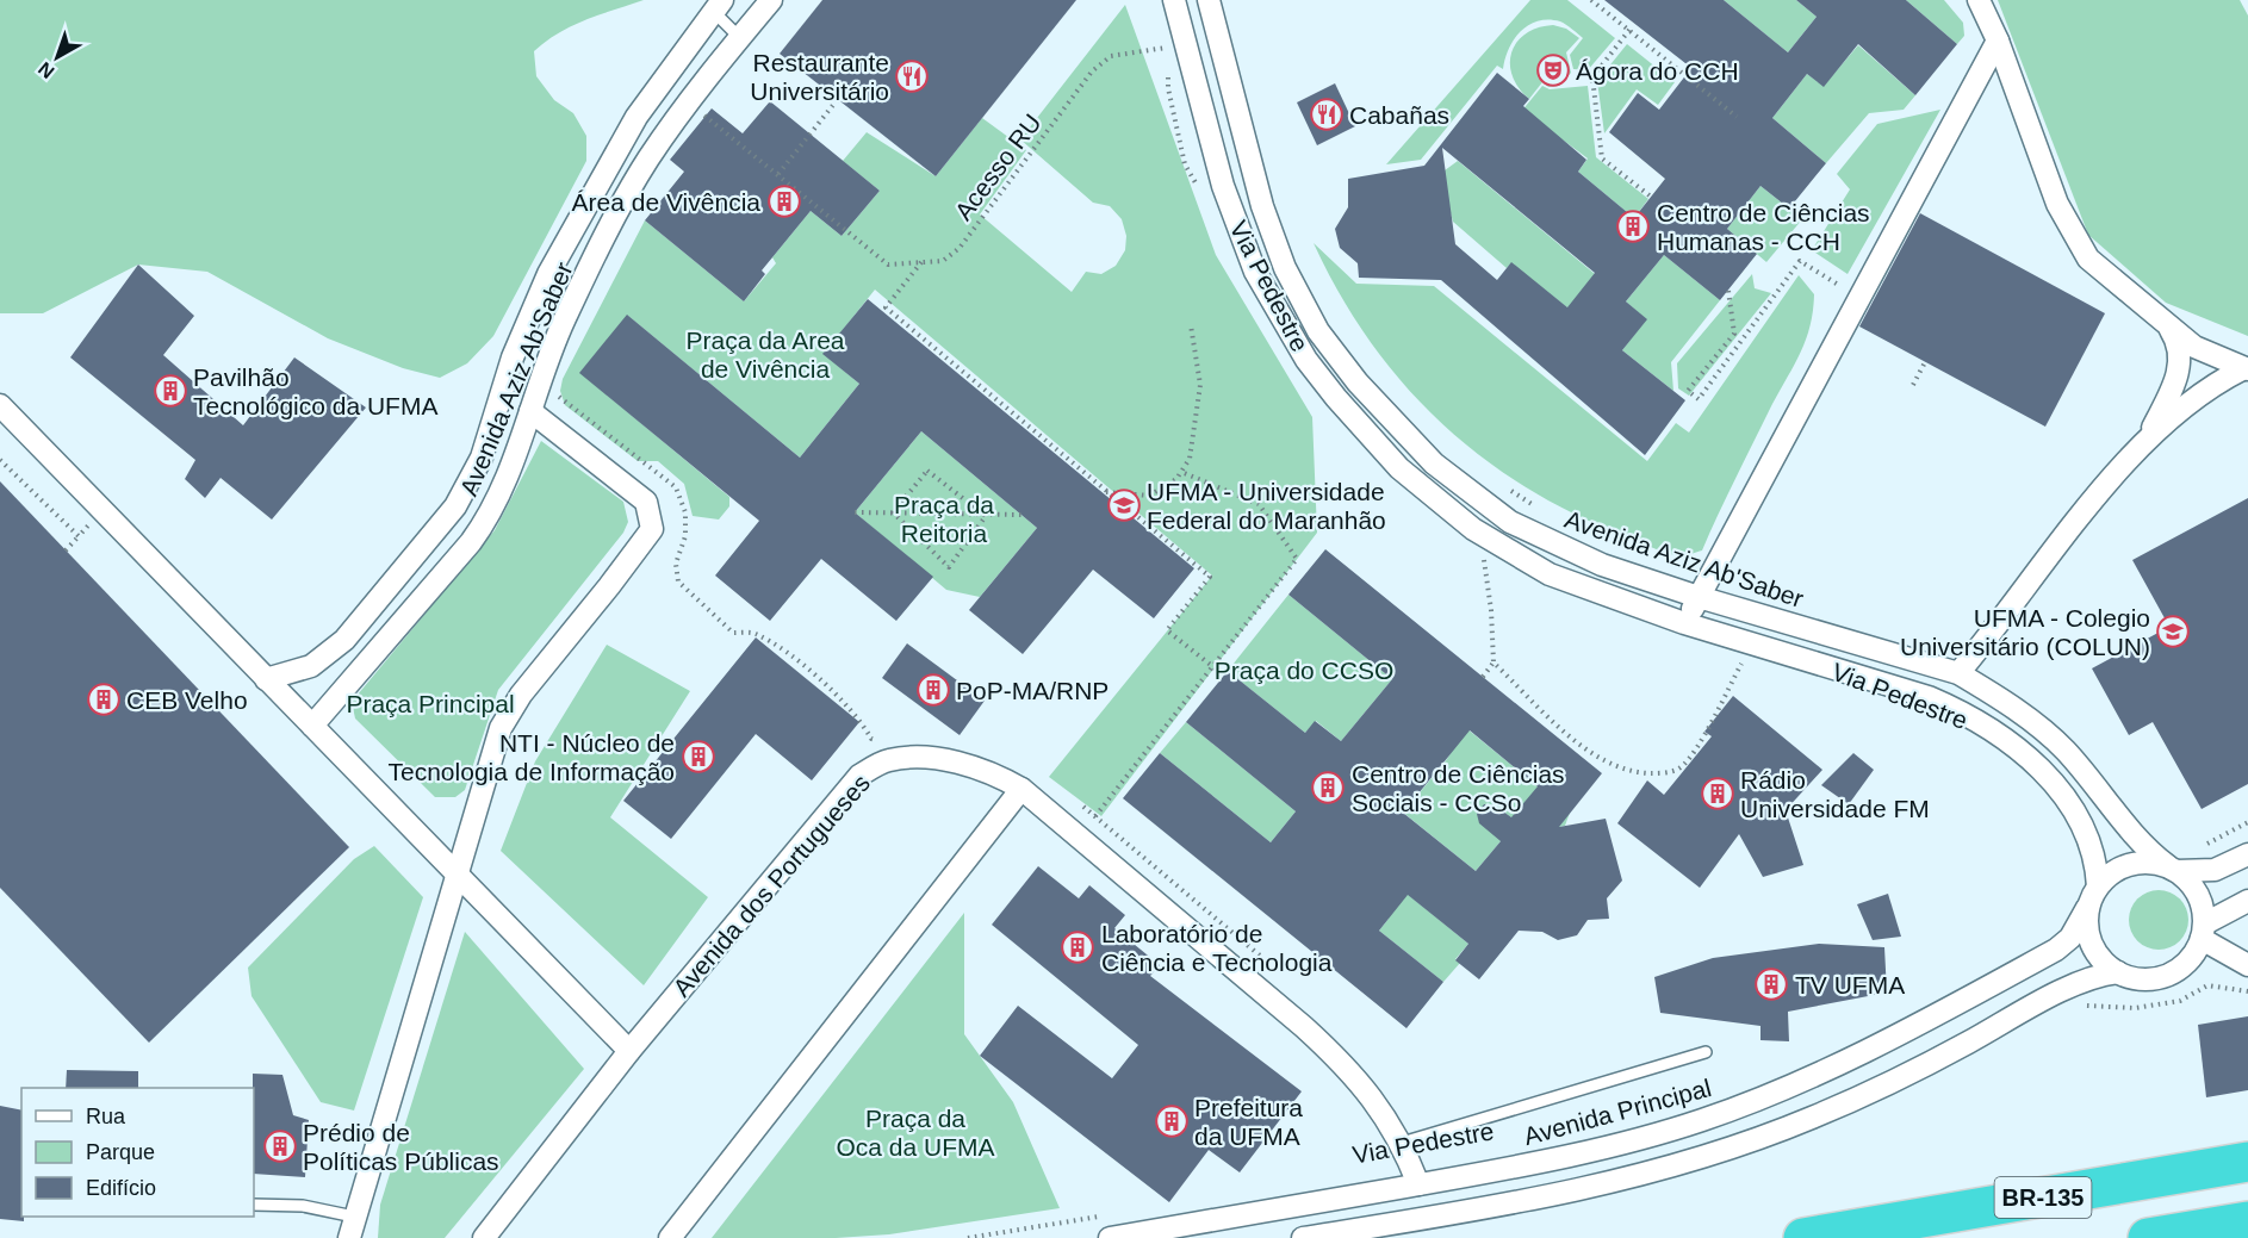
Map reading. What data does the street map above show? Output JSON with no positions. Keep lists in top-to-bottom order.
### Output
{
  "streets": {
    "highway": ["BR-135"],
    "street": ["Avenida Aziz Ab'Saber", "Avenida dos Portugueses", "Avenida Principal"],
    "path": ["Acesso RU"]
  },
  "crossings": [
    ["Acesso RU", "Avenida Aziz Ab'Saber"],
    ["Avenida Aziz Ab'Saber", "Avenida Principal"],
    ["Avenida dos Portugueses", "Avenida Principal"]
  ],
  "parks": [
    "Praça da Area de Vivência",
    "Praça da Reitoria",
    "Praça do CCSO",
    "Praça Principal",
    "Praça da Oca da UFMA"
  ],
  "places": {
    "theatre": ["Ágora do CCH"],
    "restaurant": ["Restaurante Universitário", "Cabañas"],
    "building": [
      "Área de Vivência",
      "Centro de Ciências Humanas - CCH",
      "Pavilhão Tecnológico da UFMA",
      "PoP-MA/RNP",
      "CEB Velho",
      "NTI - Núcleo de Tecnologia de Informação",
      "Centro de Ciências Sociais - CCSo",
      "Rádio Universidade FM",
      "Laboratório de Ciência e Tecnologia",
      "TV UFMA",
      "Prefeitura da UFMA",
      "Prédio de Políticas Públicas"
    ],
    "school or university": ["UFMA - Universidade Federal do Maranhão", "UFMA - Colegio Universitário (COLUN)"]
  },
  "legend": ["Rua", "Parque", "Edifício"],
  "north": "bottom left"
}
